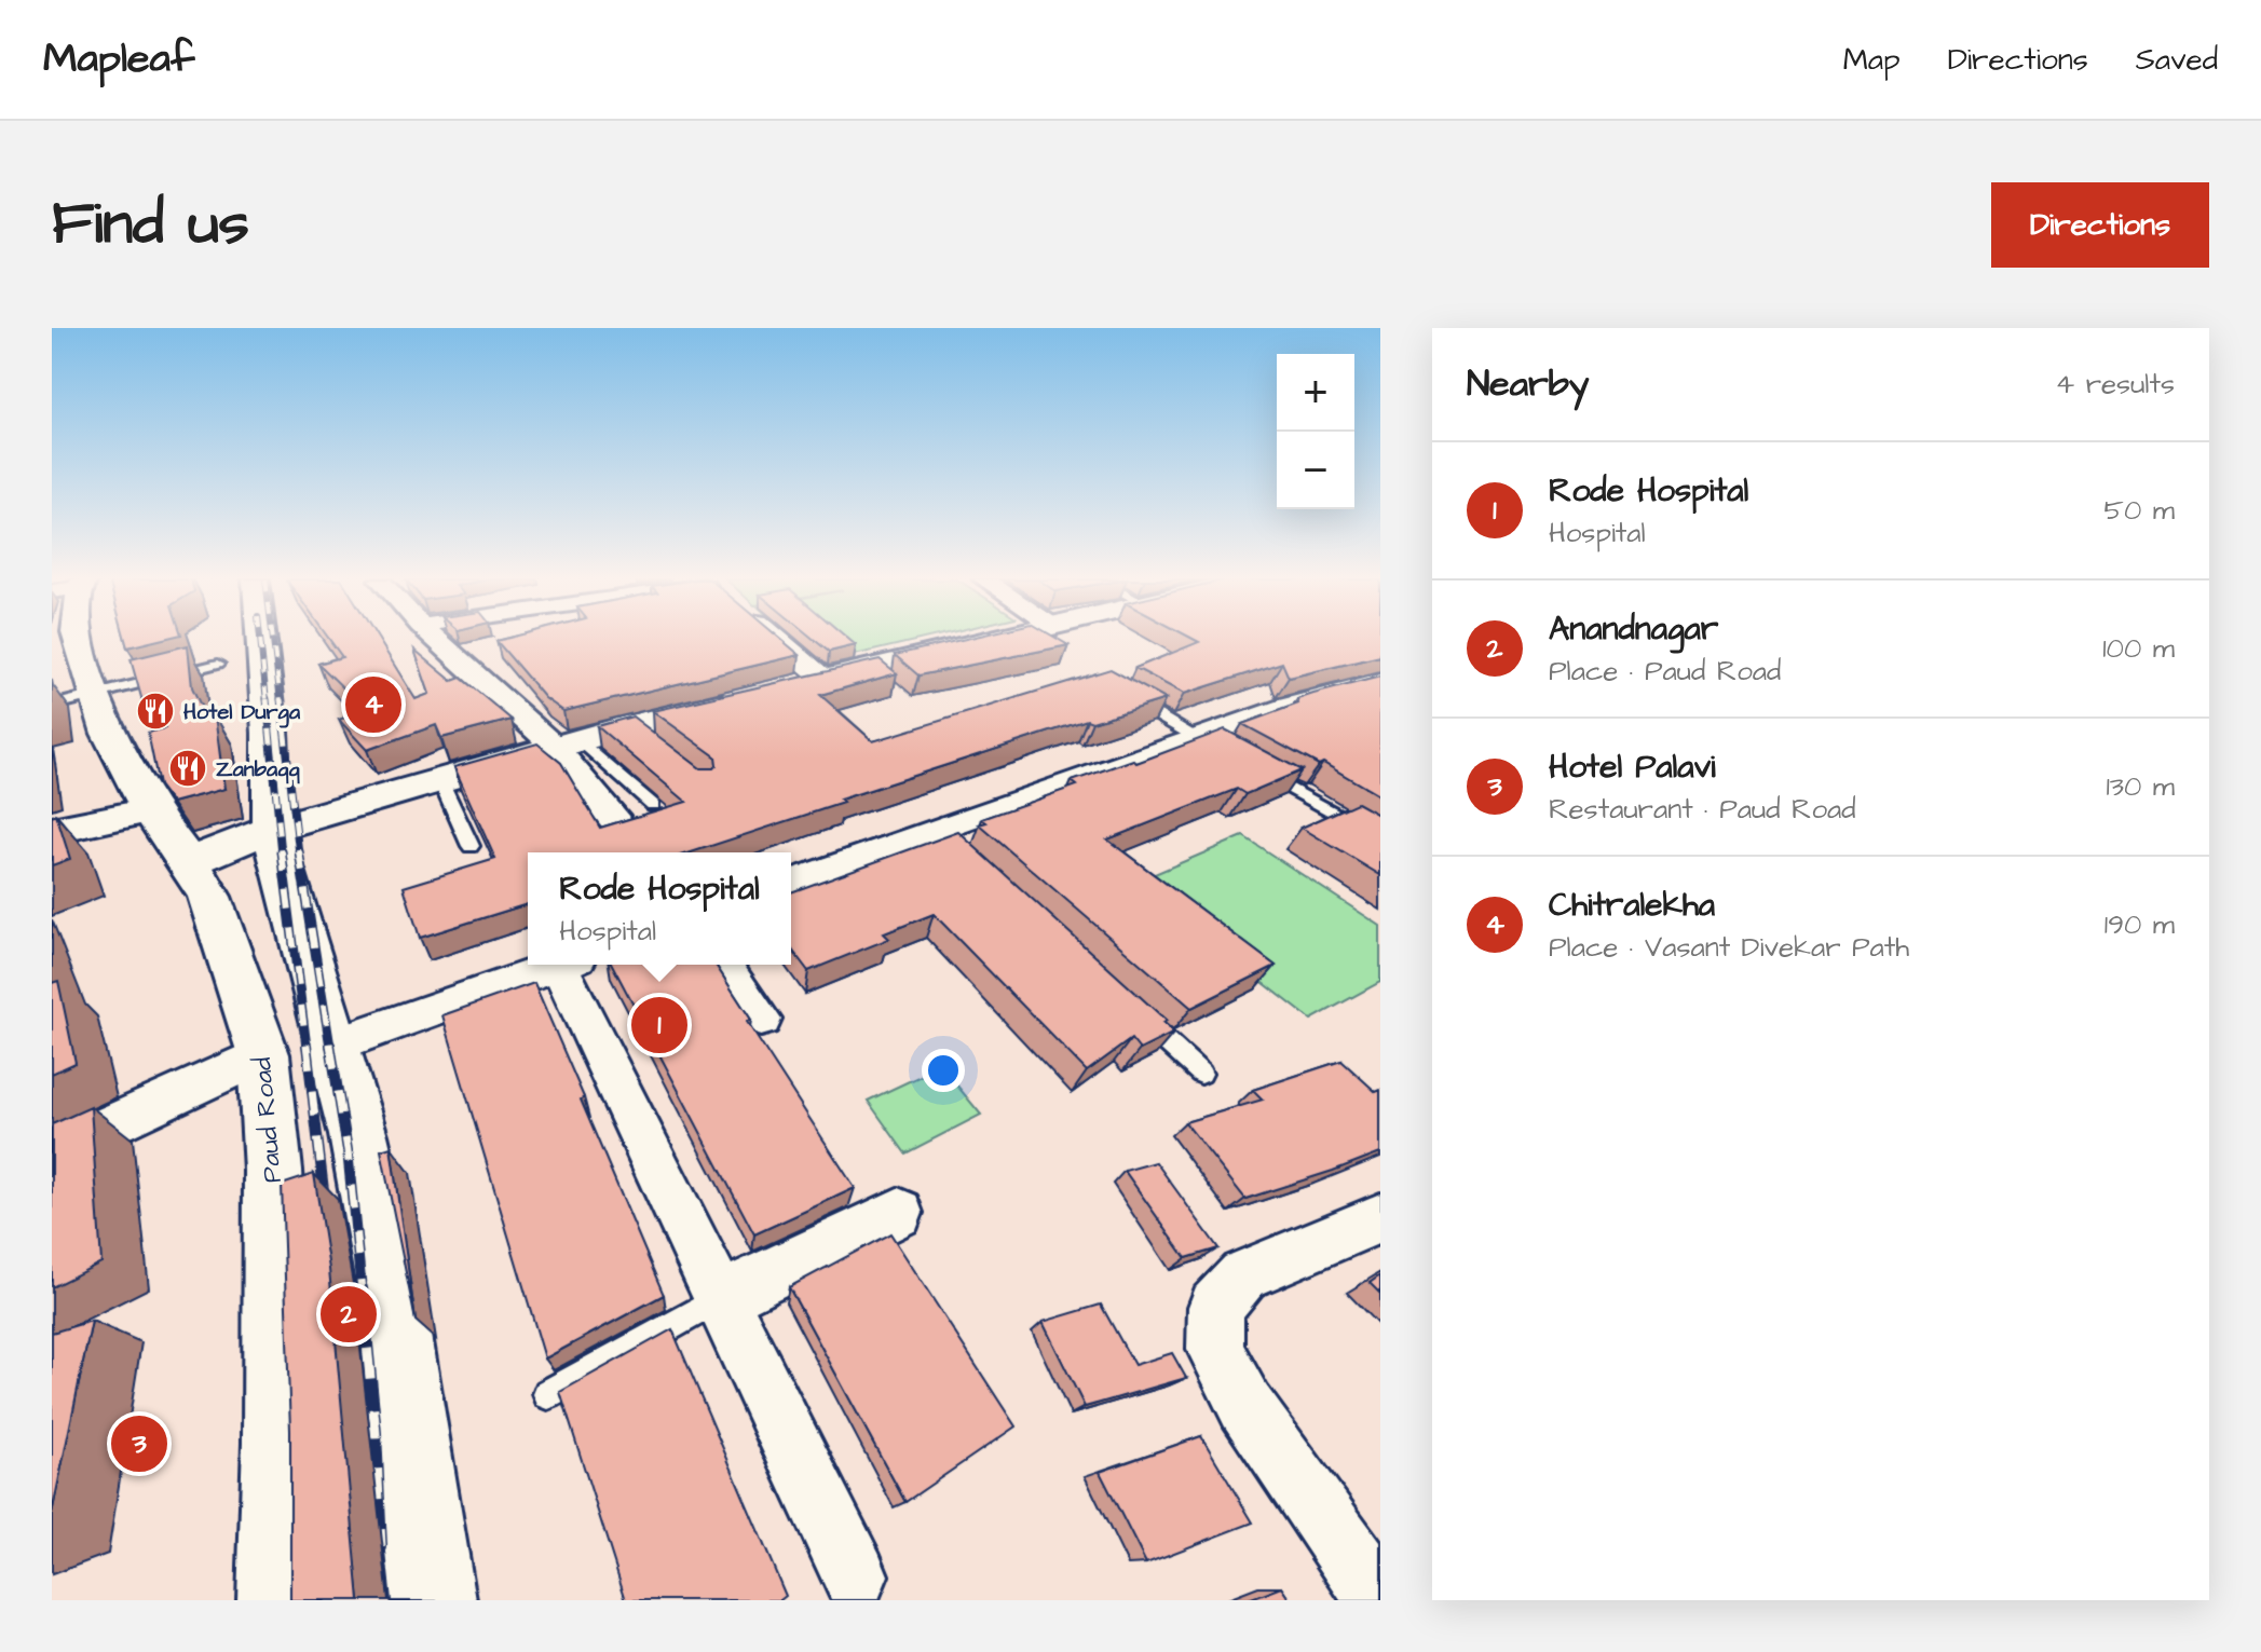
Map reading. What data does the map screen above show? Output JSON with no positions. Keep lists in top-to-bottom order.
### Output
{
  "streets": {
    "main road": ["Paud Road"]
  },
  "places": {
    "restaurant": ["Hotel Durga", "Zanbaqq"]
  },
  "page": {
    "header": "Mapleaf",
    "nav": ["Map", "Directions", "Saved"],
    "title": "Find us",
    "buttons": "Directions",
    "heading": ["Nearby", "4 results"],
    "map_buttons": ["+", "−"],
    "list": [
      {
        "mark": "1",
        "name": "Rode Hospital",
        "note": "Hospital",
        "value": "50 m"
      },
      {
        "mark": "2",
        "name": "Anandnagar",
        "note": "Place · Paud Road",
        "value": "100 m"
      },
      {
        "mark": "3",
        "name": "Hotel Palavi",
        "note": "Restaurant · Paud Road",
        "value": "130 m"
      },
      {
        "mark": "4",
        "name": "Chitralekha",
        "note": "Place · Vasant Divekar Path",
        "value": "190 m"
      }
    ],
    "pins": [
      "4",
      "1",
      "2",
      "3"
    ],
    "popup": ["Rode Hospital", "Hospital"]
  }
}
